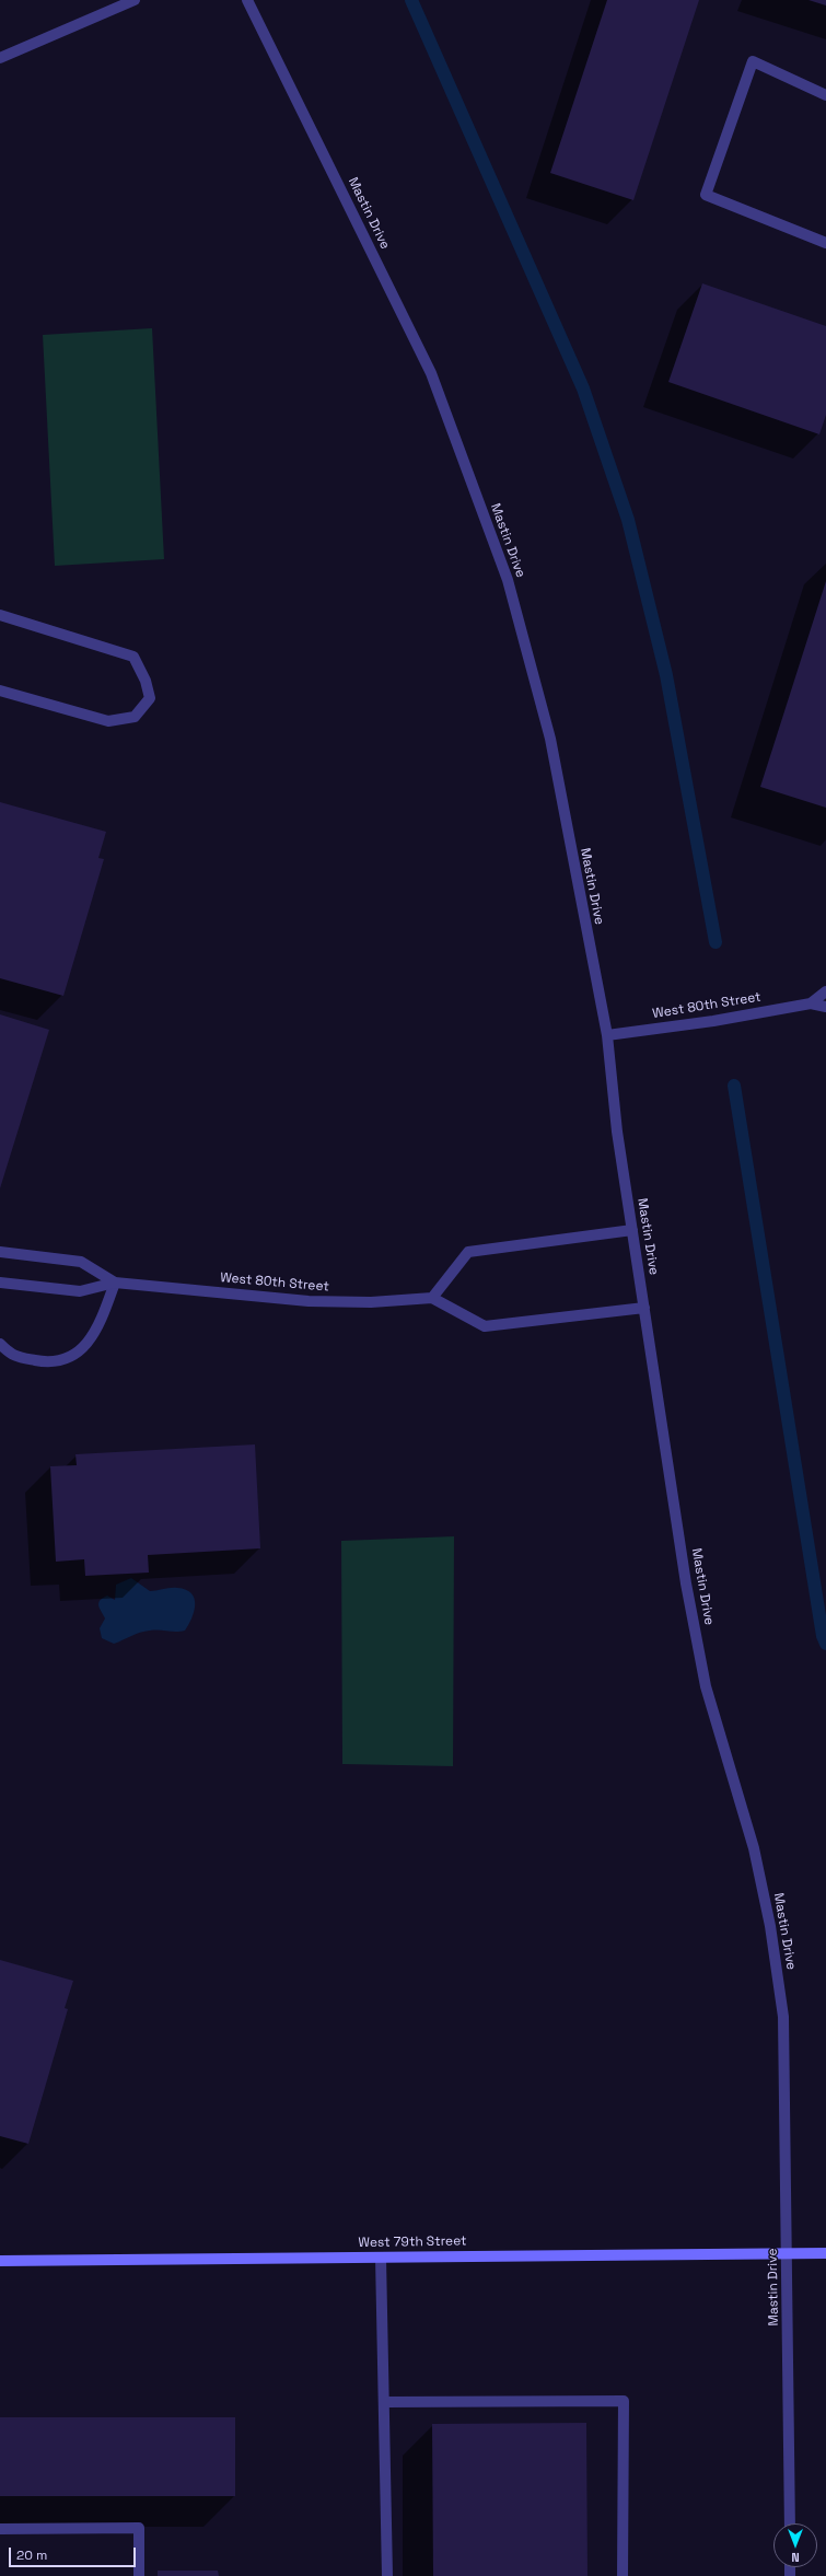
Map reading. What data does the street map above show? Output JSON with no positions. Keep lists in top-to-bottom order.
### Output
{
  "streets": {
    "street": ["Mastin Drive", "West 80th Street", "West 79th Street"]
  },
  "crossings": [
    ["Mastin Drive", "West 80th Street"],
    ["Mastin Drive", "West 79th Street"]
  ],
  "scale_bar": "20 m",
  "north": "bottom"
}
